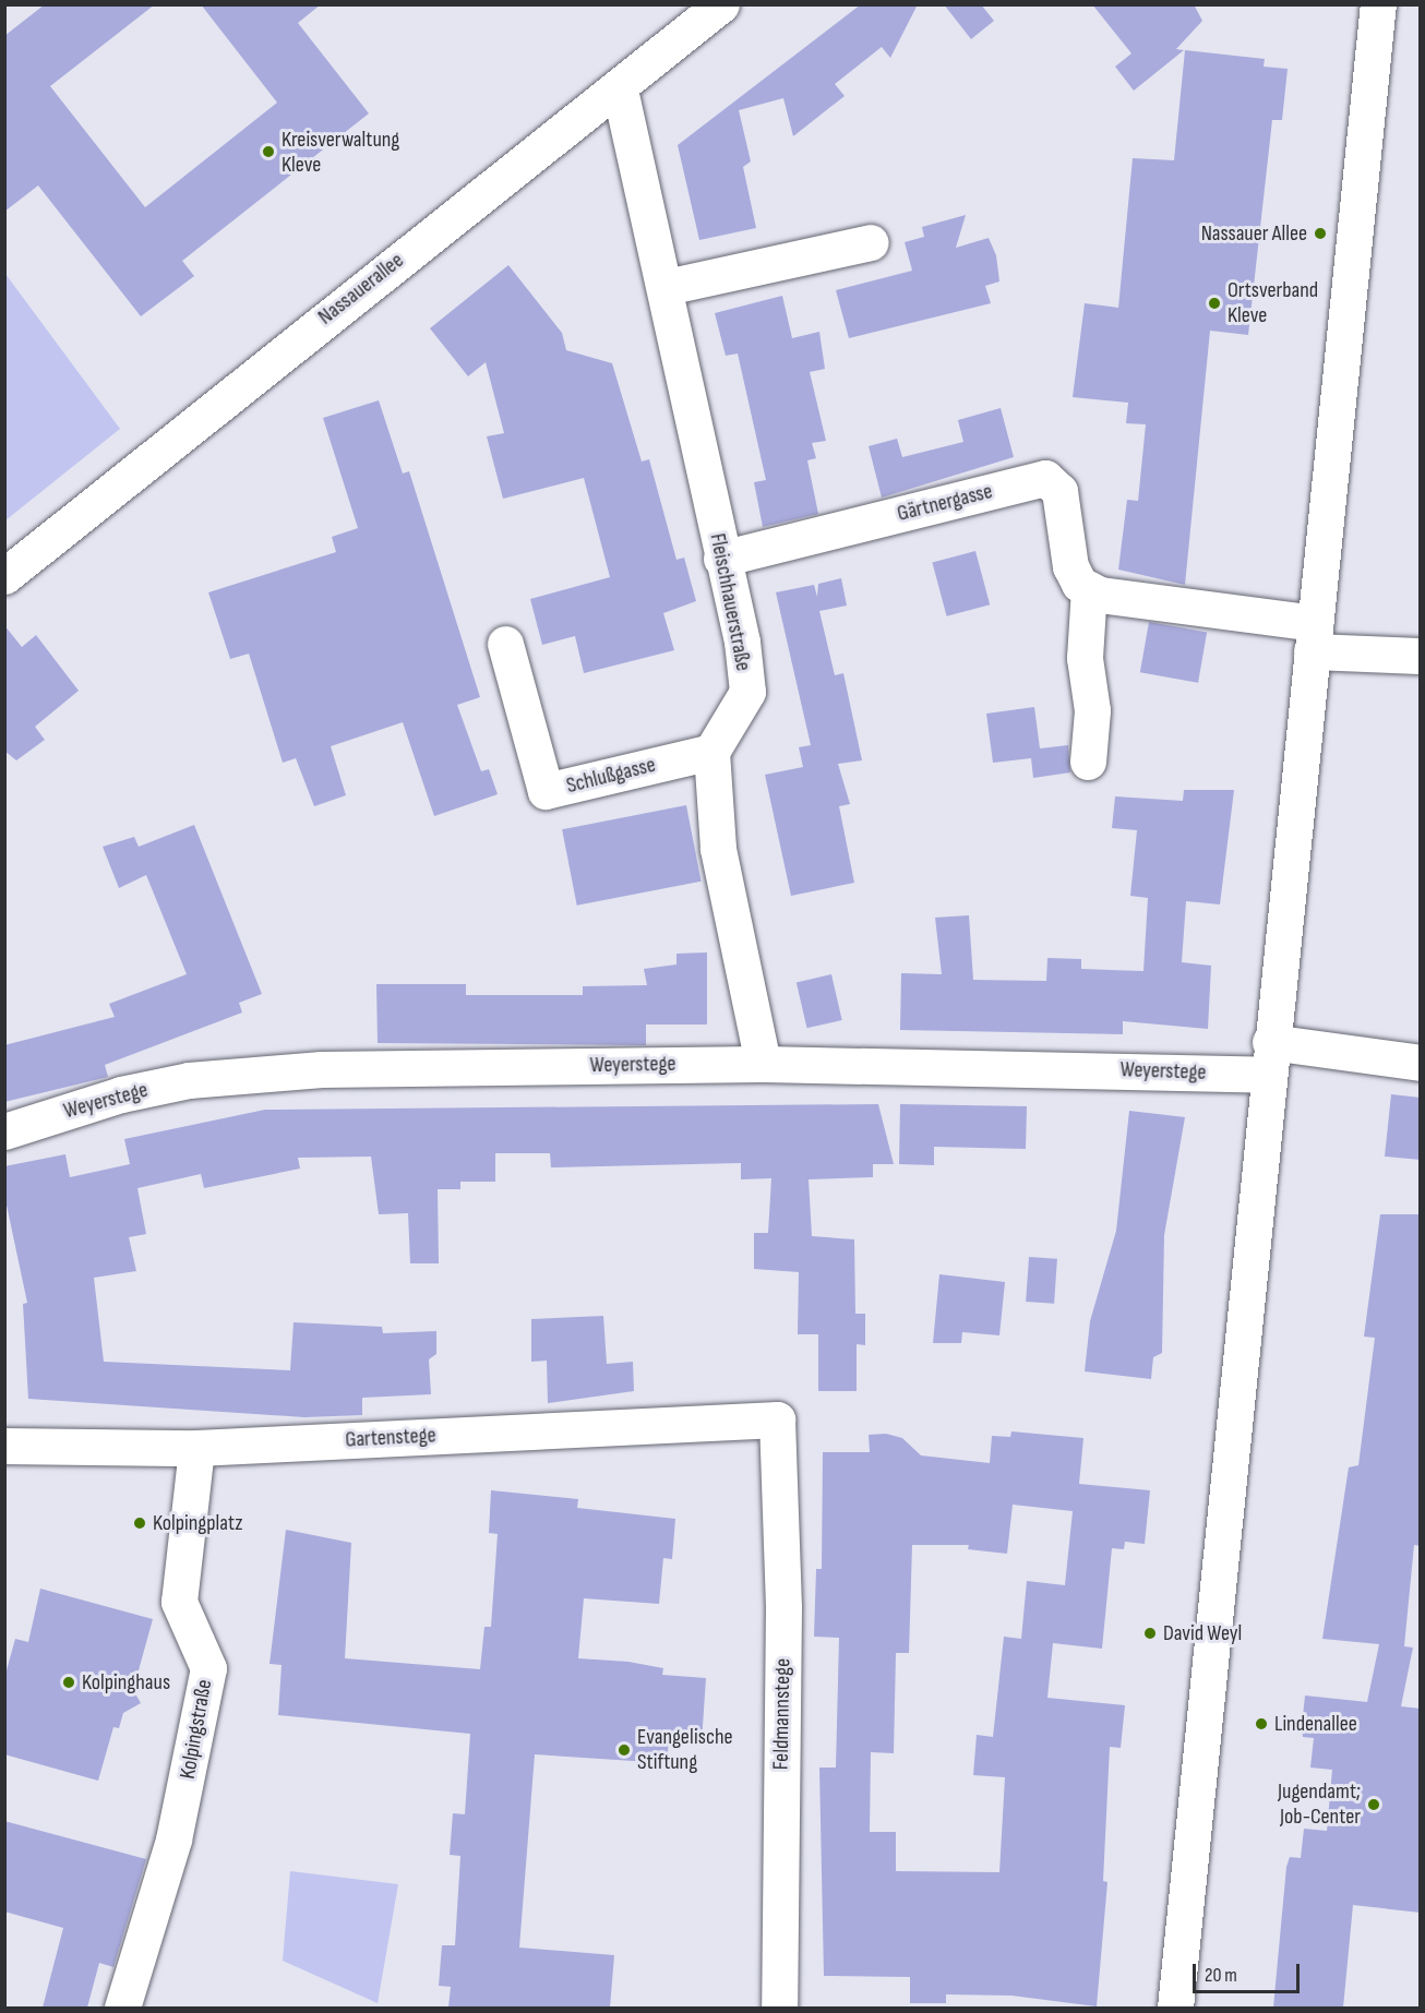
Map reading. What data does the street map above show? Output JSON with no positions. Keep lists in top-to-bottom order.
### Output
{
  "streets": {
    "street": [
      "Nassauerallee",
      "Gärtnergasse",
      "Fleischhauerstraße",
      "Schlußgasse",
      "Weyerstege",
      "Gartenstege",
      "Feldmannstege",
      "Kolpingstraße"
    ]
  },
  "crossings": [
    ["Nassauerallee", "Fleischhauerstraße"],
    ["Gärtnergasse", "Fleischhauerstraße"],
    ["Fleischhauerstraße", "Schlußgasse"],
    ["Gartenstege", "Feldmannstege"],
    ["Gartenstege", "Kolpingstraße"]
  ],
  "places": [
    "Kreisverwaltung Kleve",
    "Nassauer Allee",
    "Ortsverband Kleve",
    "Kolpingplatz",
    "David Weyl",
    "Kolpinghaus",
    "Lindenallee",
    "Evangelische Stiftung",
    "Jugendamt; Job-Center"
  ],
  "scale_bar": "20 m"
}
